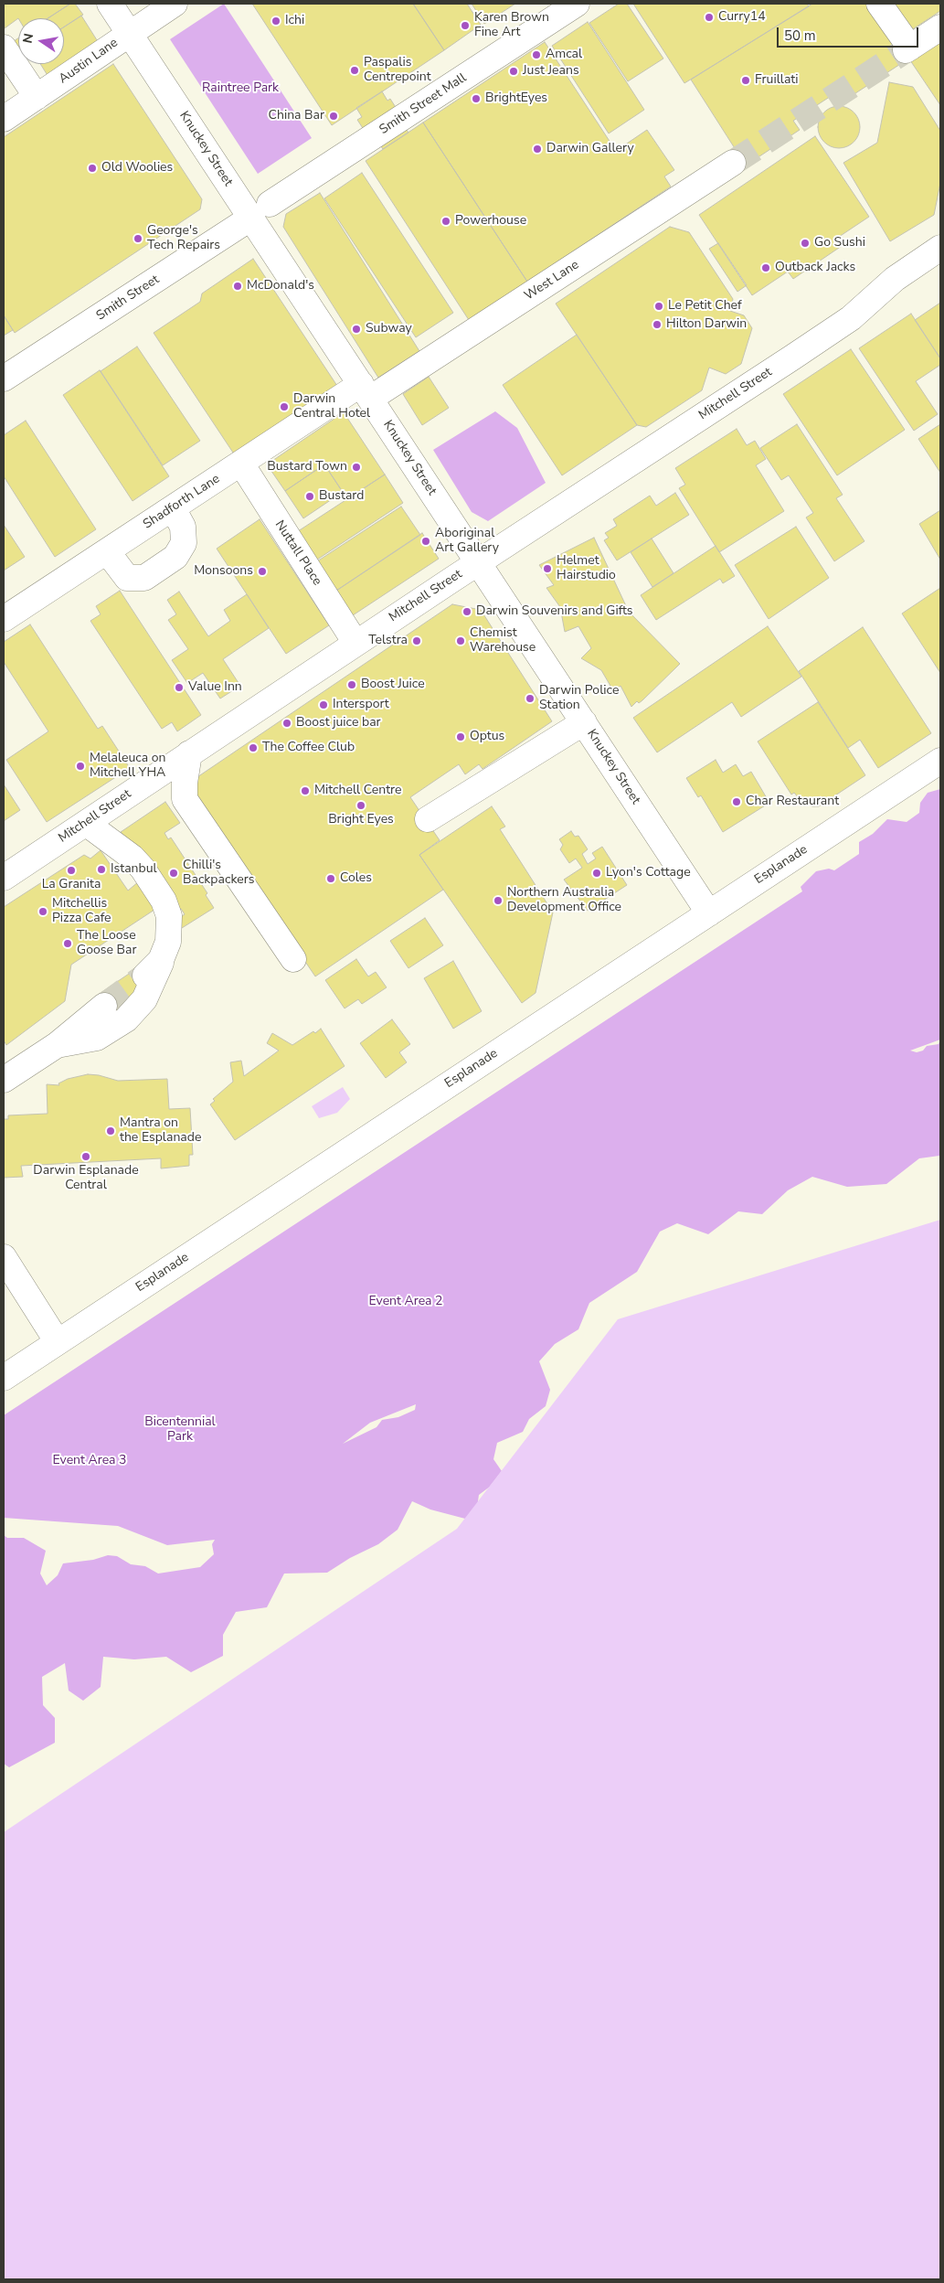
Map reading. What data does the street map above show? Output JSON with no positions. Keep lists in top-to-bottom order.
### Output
{
  "streets": {
    "street": [
      "Austin Lane",
      "Smith Street Mall",
      "Knuckey Street",
      "West Lane",
      "Smith Street",
      "Mitchell Street",
      "Shadforth Lane",
      "Nuttall Place",
      "Esplanade"
    ]
  },
  "crossings": [
    ["Austin Lane", "Knuckey Street"],
    ["Smith Street Mall", "Knuckey Street"],
    ["Smith Street Mall", "Smith Street"],
    ["Knuckey Street", "West Lane"],
    ["Knuckey Street", "Smith Street"],
    ["Knuckey Street", "Mitchell Street"],
    ["Knuckey Street", "Shadforth Lane"],
    ["Knuckey Street", "Esplanade"],
    ["West Lane", "Shadforth Lane"],
    ["Mitchell Street", "Nuttall Place"],
    ["Shadforth Lane", "Nuttall Place"]
  ],
  "parks": [
    "Raintree Park",
    "Event Area 2",
    "Bicentennial Park",
    "Event Area 3"
  ],
  "places": [
    "Curry14",
    "Ichi",
    "Karen Brown Fine Art",
    "Amcal",
    "Paspalis Centrepoint",
    "Just Jeans",
    "Fruillati",
    "BrightEyes",
    "China Bar",
    "Darwin Gallery",
    "Old Woolies",
    "Powerhouse",
    "George's Tech Repairs",
    "Go Sushi",
    "Outback Jacks",
    "McDonald's",
    "Le Petit Chef",
    "Hilton Darwin",
    "Subway",
    "Darwin Central Hotel",
    "Bustard Town",
    "Bustard",
    "Aboriginal Art Gallery",
    "Helmet Hairstudio",
    "Monsoons",
    "Darwin Souvenirs and Gifts",
    "Telstra",
    "Chemist Warehouse",
    "Boost Juice",
    "Value Inn",
    "Darwin Police Station",
    "Intersport",
    "Boost juice bar",
    "Optus",
    "The Coffee Club",
    "Melaleuca on Mitchell YHA",
    "Mitchell Centre",
    "Char Restaurant",
    "Bright Eyes",
    "Istanbul",
    "La Granita",
    "Chilli's Backpackers",
    "Lyon's Cottage",
    "Coles",
    "Northern Australia Development Office",
    "Mitchellis Pizza Cafe",
    "The Loose Goose Bar",
    "Mantra on the Esplanade",
    "Darwin Esplanade Central"
  ],
  "scale_bar": "50 m",
  "north": "left"
}
